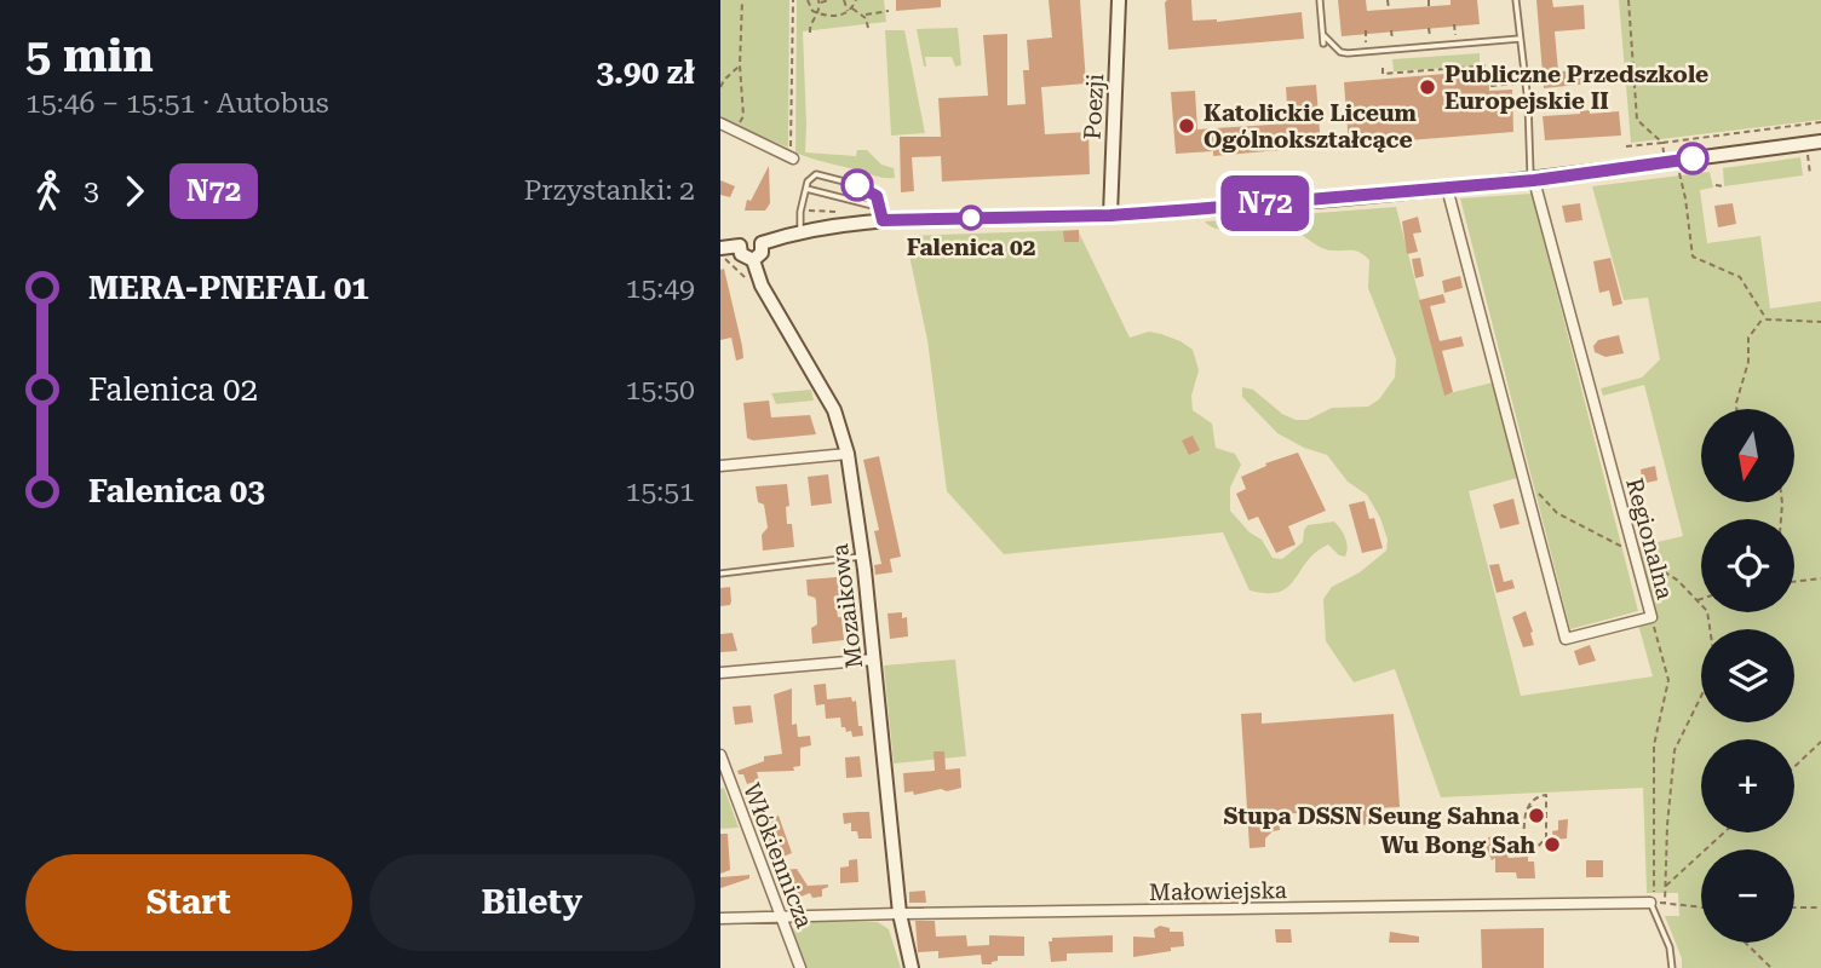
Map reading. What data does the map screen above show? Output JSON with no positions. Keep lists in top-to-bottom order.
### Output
{
  "streets": {
    "street": [
      "Poezji",
      "Regionalna",
      "Mozaikowa",
      "Włókiennicza",
      "Małowiejska"
    ]
  },
  "crossings": [
    ["Mozaikowa", "Małowiejska"],
    ["Włókiennicza", "Małowiejska"]
  ],
  "places": [
    "Publiczne Przedszkole Europejskie II",
    "Katolickie Liceum Ogólnokształcące",
    "Falenica 02",
    "Stupa DSSN Seung Sahna",
    "Wu Bong Sah"
  ],
  "lines": ["bus line N72"],
  "north": "bottom",
  "page": {
    "heading": ["5 min", "15:46 – 15:51 · Autobus", "3.90 zł"],
    "on_map": "N72",
    "legs": ["3", "N72", "Przystanki: 2"],
    "list": [
      {
        "name": "MERA-PNEFAL 01",
        "value": "15:49"
      },
      {
        "name": "Falenica 02",
        "value": "15:50"
      },
      {
        "name": "Falenica 03",
        "value": "15:51"
      }
    ],
    "map_buttons": ["+", "−"],
    "buttons": ["Start", "Bilety"]
  }
}
